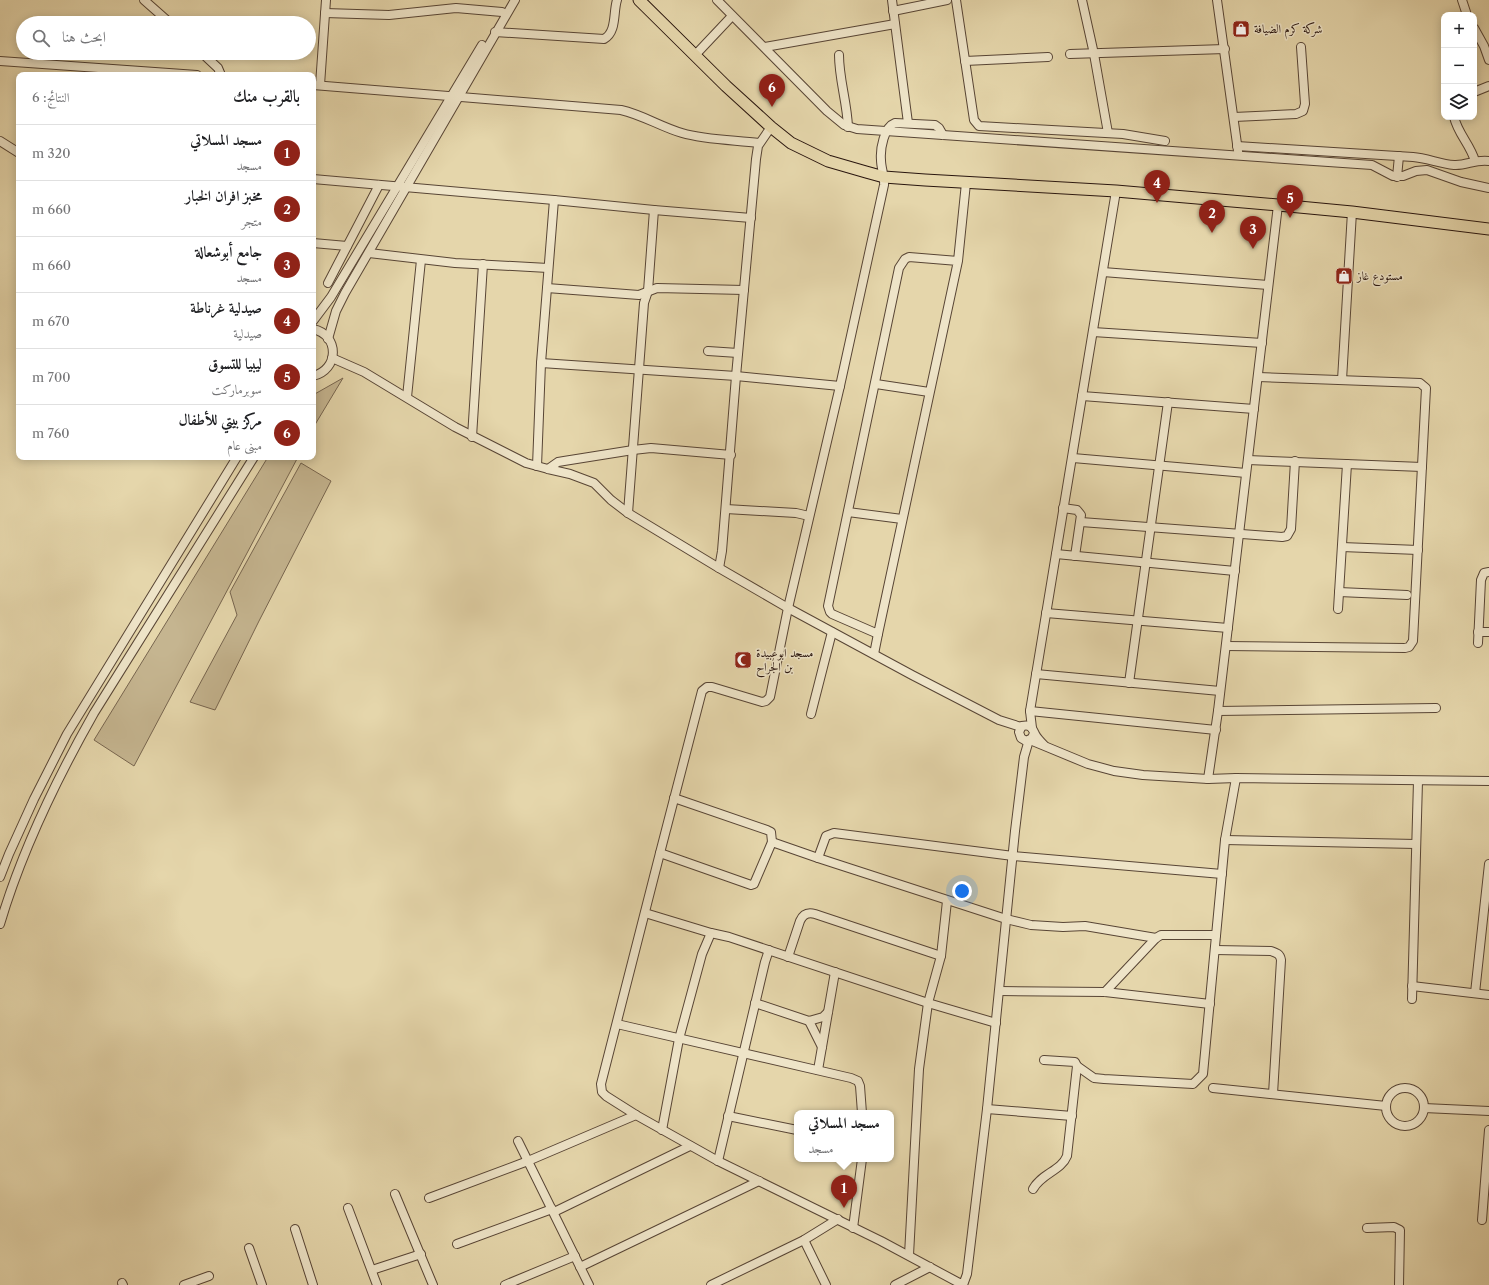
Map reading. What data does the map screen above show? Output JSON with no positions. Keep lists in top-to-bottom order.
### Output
{
  "places": {
    "shop": ["شركة كرم الضيافة", "مستودع غاز"],
    "mosque": ["مسجد ابوعبيدة بن الجراح"]
  },
  "page": {
    "map_buttons": ["+", "−"],
    "search": "ابحث هنا",
    "heading": ["بالقرب منك", "النتائج: 6"],
    "pins": [
      "6",
      "4",
      "5",
      "2",
      "3",
      "1"
    ],
    "list": [
      {
        "mark": "1",
        "name": "مسجد المسلاتي",
        "note": "مسجد",
        "value": "320 m"
      },
      {
        "mark": "2",
        "name": "مخبز افران الخبار",
        "note": "متجر",
        "value": "660 m"
      },
      {
        "mark": "3",
        "name": "جامع أبوشعالة",
        "note": "مسجد",
        "value": "660 m"
      },
      {
        "mark": "4",
        "name": "صيدلية غرناطة",
        "note": "صيدلية",
        "value": "670 m"
      },
      {
        "mark": "5",
        "name": "ليبيا للتسوق",
        "note": "سوبرماركت",
        "value": "700 m"
      },
      {
        "mark": "6",
        "name": "مركز بيتي للأطفال",
        "note": "مبنى عام",
        "value": "760 m"
      }
    ],
    "popup": ["مسجد المسلاتي", "مسجد"]
  }
}
